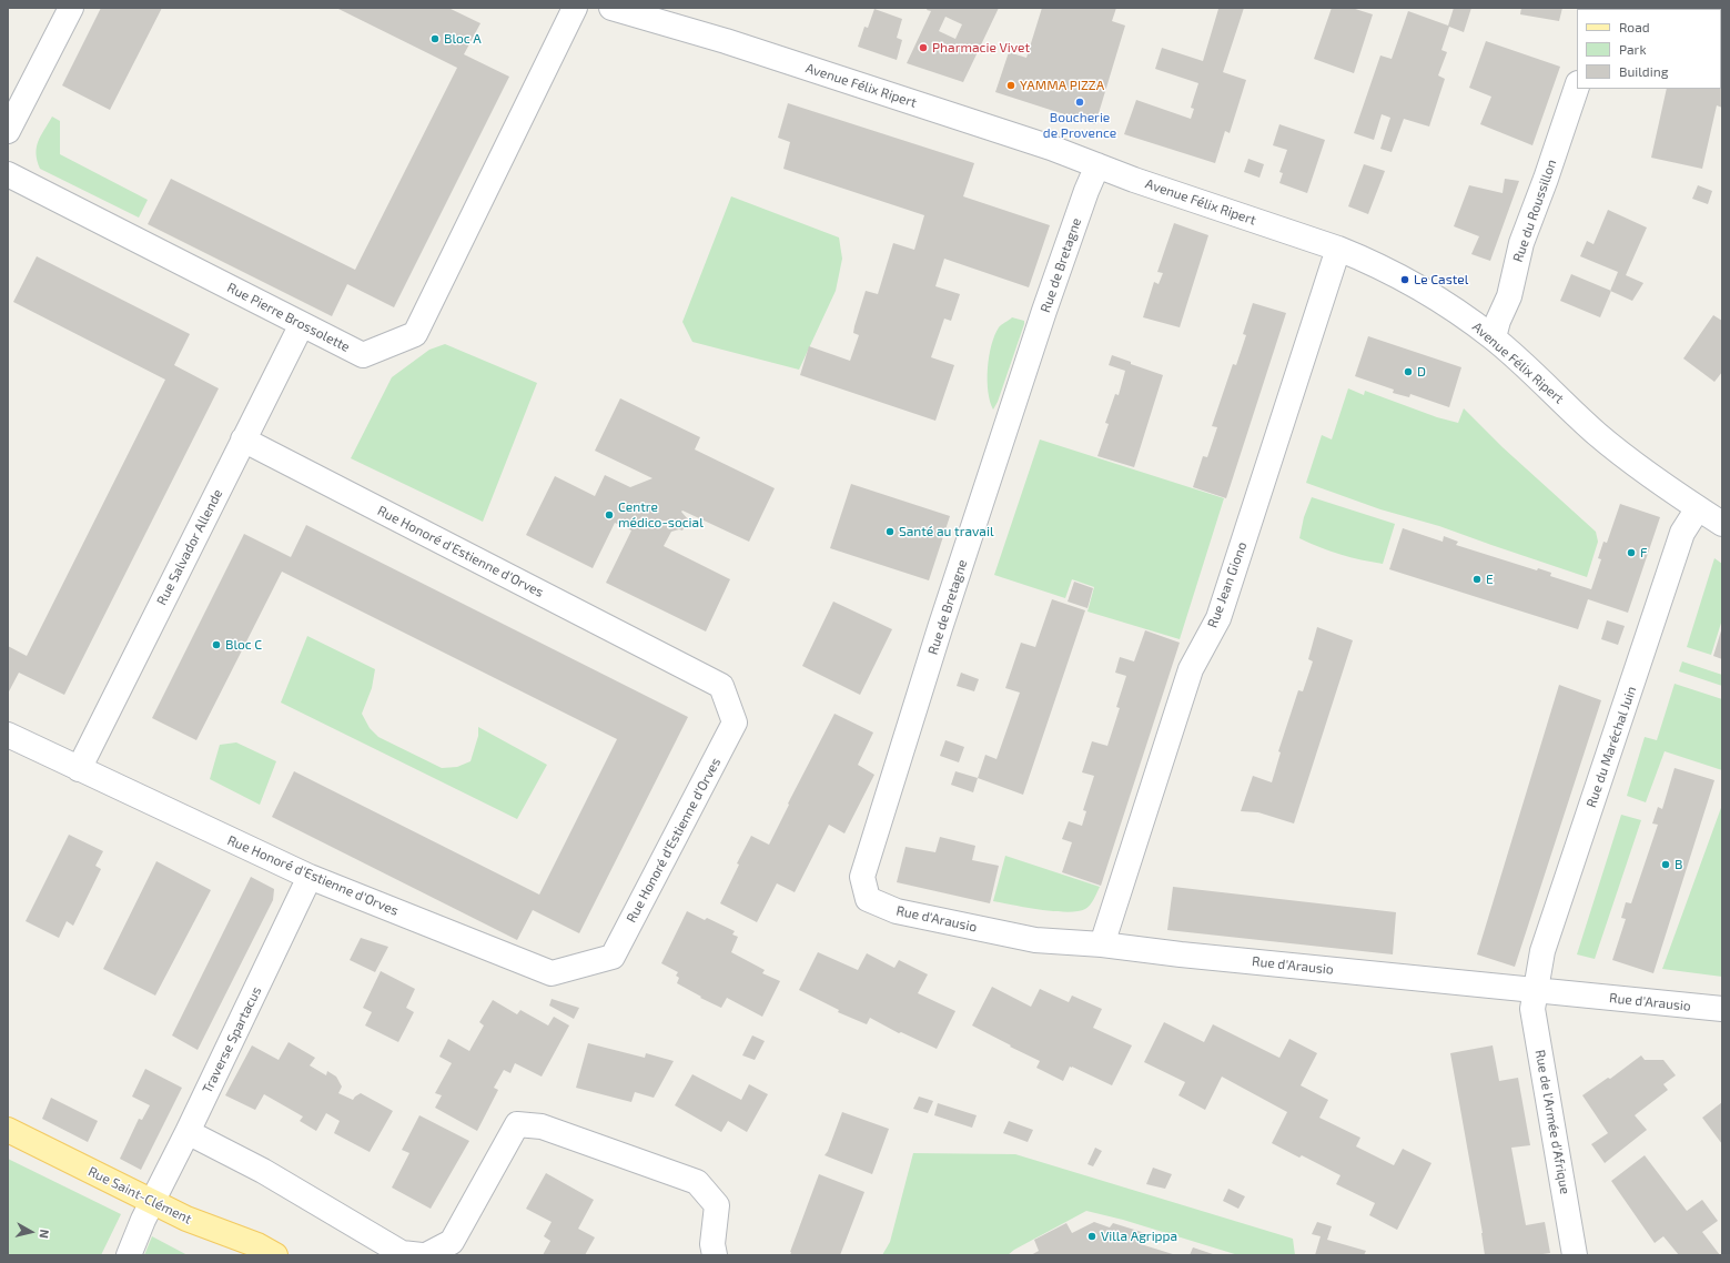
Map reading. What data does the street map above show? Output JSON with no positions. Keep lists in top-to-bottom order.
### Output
{
  "streets": {
    "main road": ["Rue Saint-Clément"],
    "street": [
      "Avenue Félix Ripert",
      "Rue du Roussillon",
      "Rue de Bretagne",
      "Rue Pierre Brossolette",
      "Rue Salvador Allende",
      "Rue Honoré d'Estienne d'Orves",
      "Rue Jean Giono",
      "Rue du Maréchal Juin",
      "Rue d'Arausio",
      "Traverse Spartacus",
      "Rue de l'Armée d'Afrique"
    ]
  },
  "crossings": [
    ["Avenue Félix Ripert", "Rue du Roussillon"],
    ["Avenue Félix Ripert", "Rue de Bretagne"],
    ["Avenue Félix Ripert", "Rue Jean Giono"],
    ["Avenue Félix Ripert", "Rue du Maréchal Juin"],
    ["Rue de Bretagne", "Rue d'Arausio"],
    ["Rue Pierre Brossolette", "Rue Salvador Allende"],
    ["Rue Salvador Allende", "Rue Honoré d'Estienne d'Orves"],
    ["Rue Honoré d'Estienne d'Orves", "Traverse Spartacus"],
    ["Rue Jean Giono", "Rue d'Arausio"],
    ["Rue du Maréchal Juin", "Rue d'Arausio"],
    ["Rue du Maréchal Juin", "Rue de l'Armée d'Afrique"],
    ["Rue d'Arausio", "Rue de l'Armée d'Afrique"],
    ["Traverse Spartacus", "Rue Saint-Clément"]
  ],
  "places": [
    "Bloc A",
    "Pharmacie Vivet",
    "YAMMA PIZZA",
    "Boucherie de Provence",
    "Le Castel",
    "D",
    "Centre médico-social",
    "Santé au travail",
    "F",
    "E",
    "Bloc C",
    "B",
    "Villa Agrippa"
  ],
  "legend": ["Road", "Park", "Building"],
  "north": "right"
}
